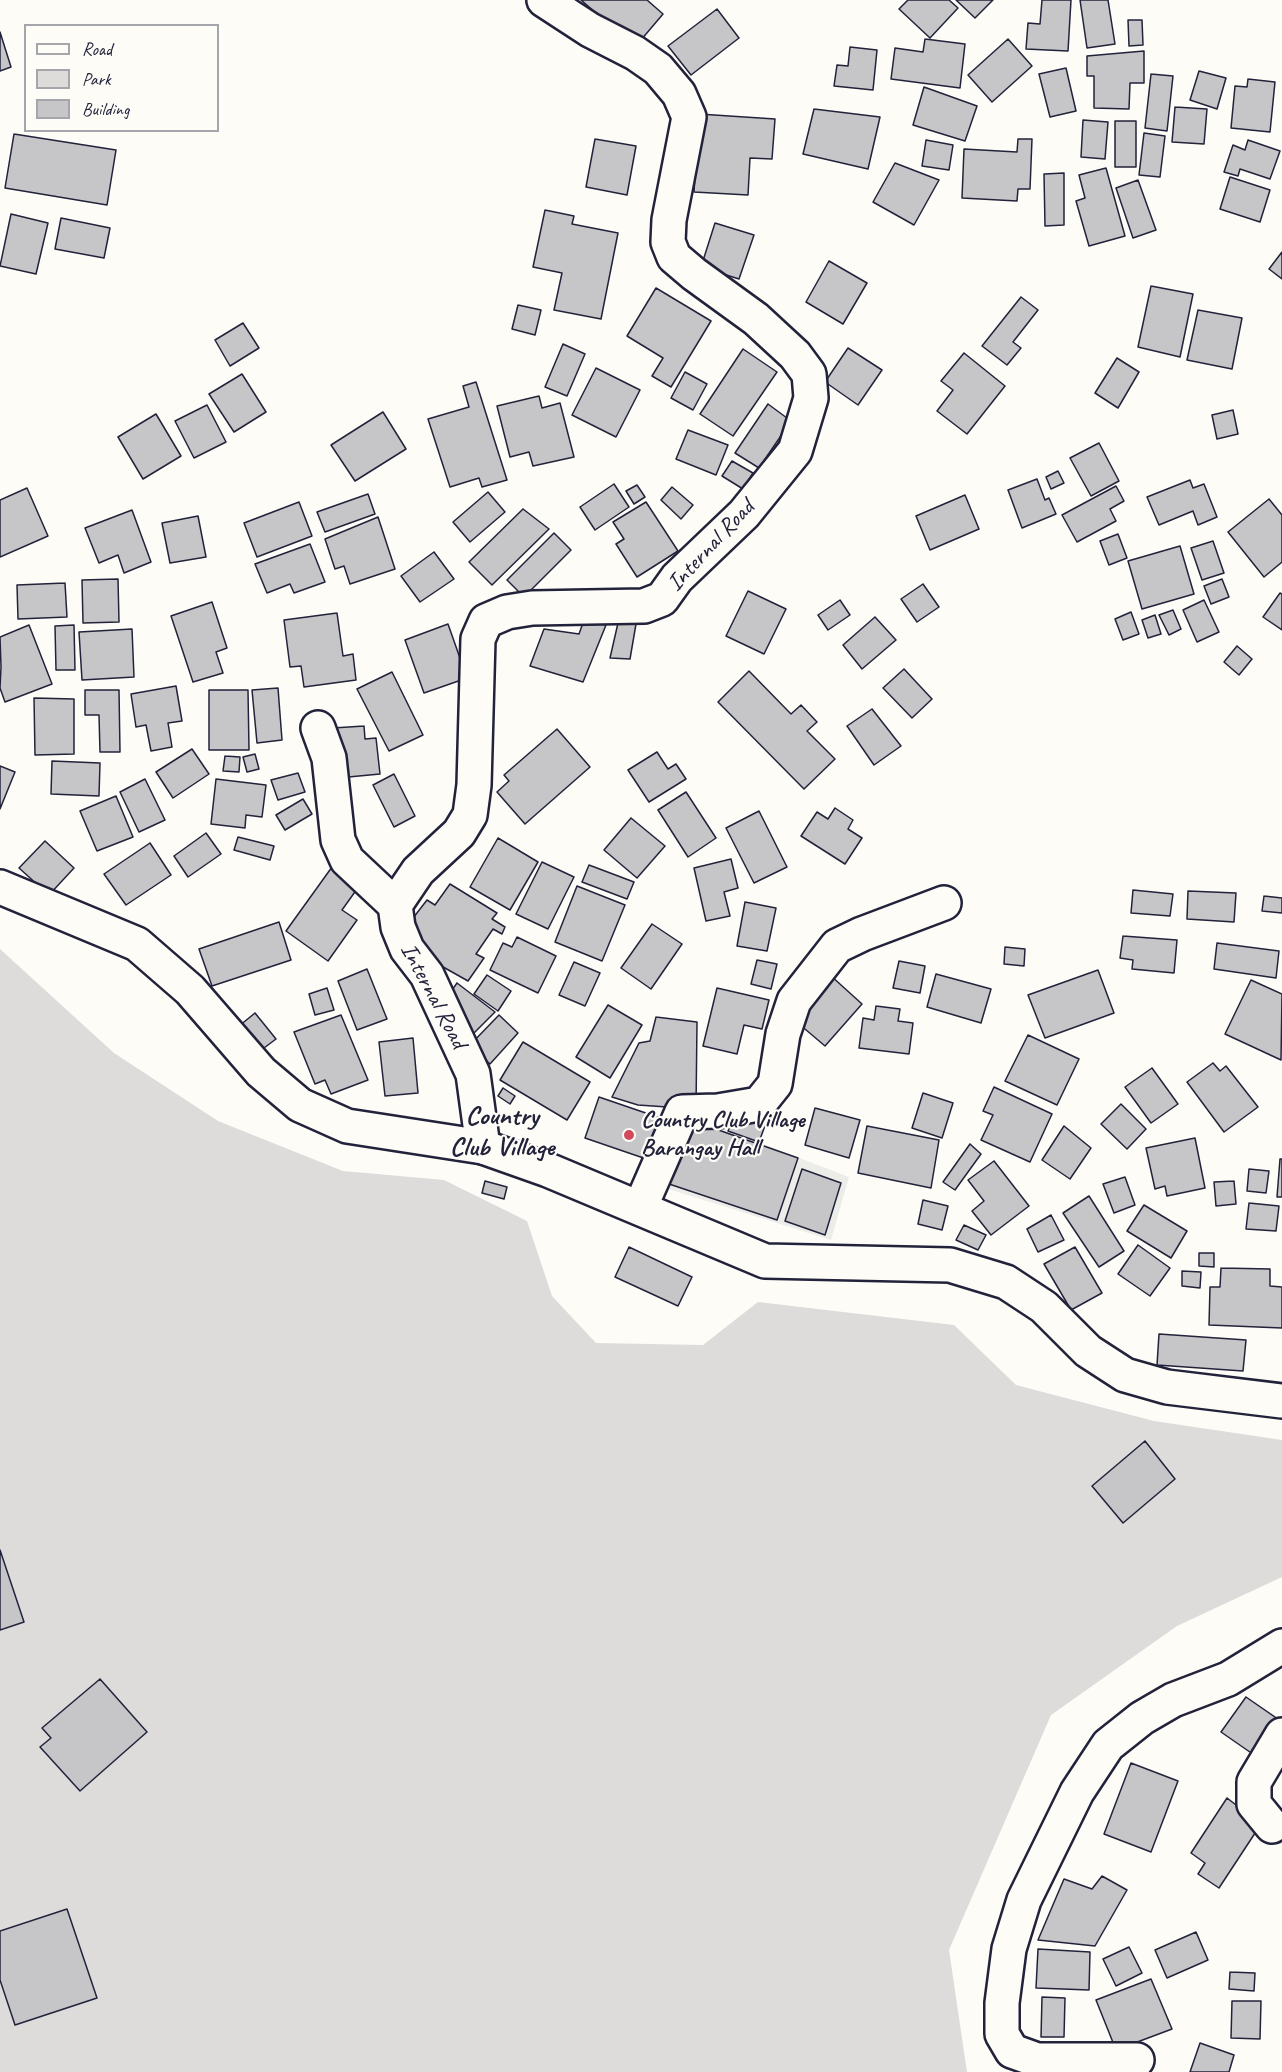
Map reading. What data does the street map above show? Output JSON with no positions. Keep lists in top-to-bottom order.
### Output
{
  "streets": {
    "street": ["Internal Road"]
  },
  "districts": ["Country Club Village"],
  "places": ["Country Club Village Barangay Hall"],
  "legend": ["Road", "Park", "Building"]
}
